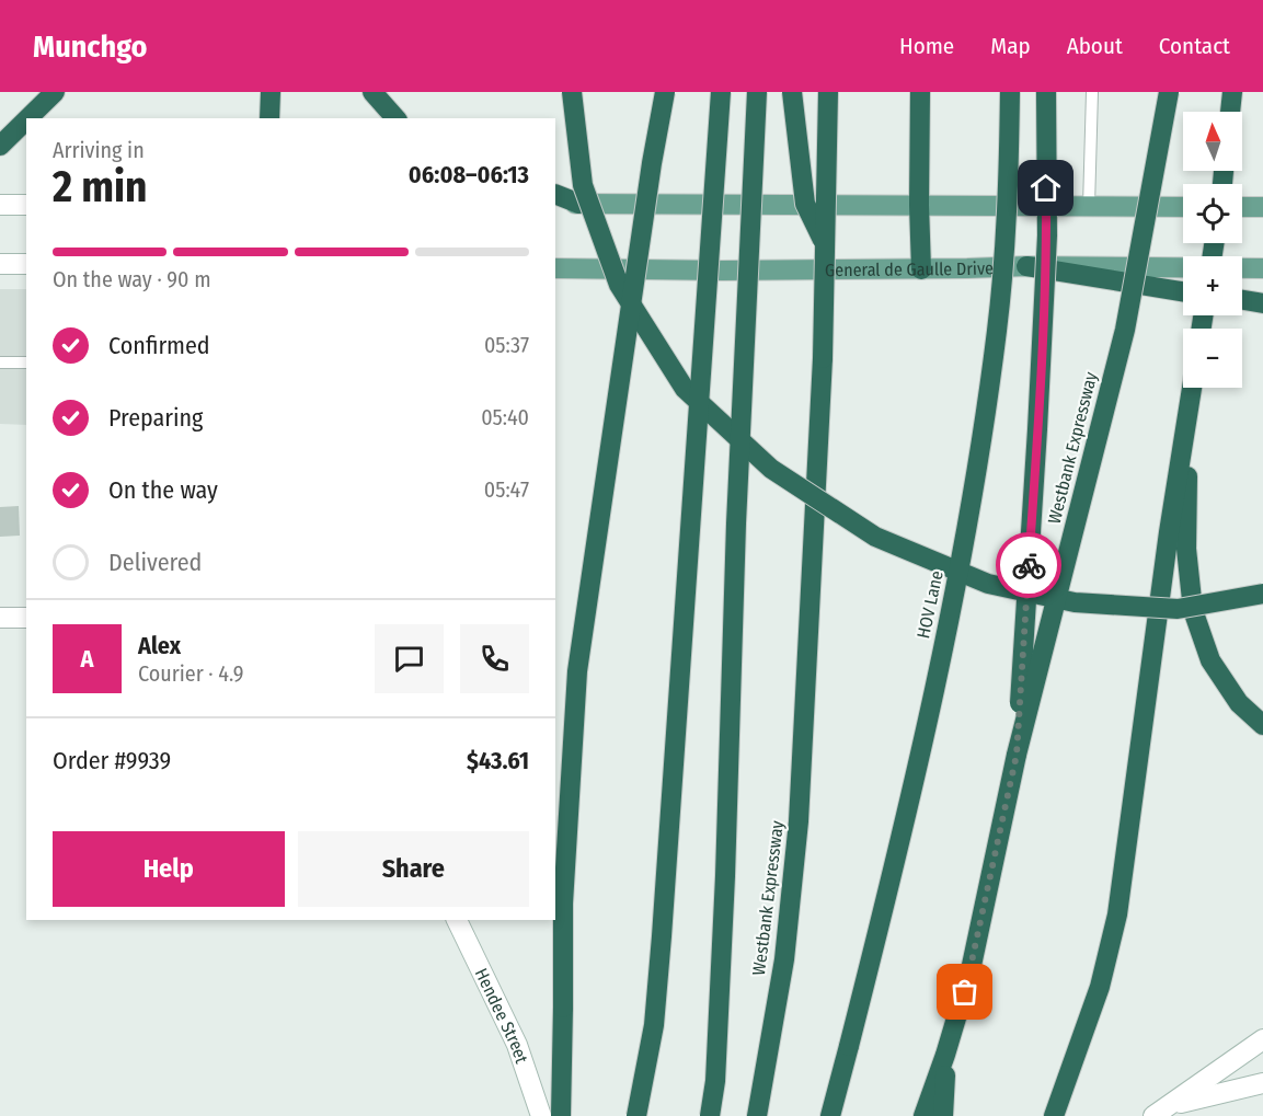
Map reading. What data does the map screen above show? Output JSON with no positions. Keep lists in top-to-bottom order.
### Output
{
  "streets": {
    "highway": ["Westbank Expressway", "HOV Lane"],
    "main road": ["General de Gaulle Drive", "Hendee Street"]
  },
  "north": "top",
  "page": {
    "header": "Munchgo",
    "nav": [
      "Home",
      "Map",
      "About",
      "Contact"
    ],
    "map_buttons": ["+", "−"],
    "heading": ["2 min", "Arriving in", "06:08–06:13"],
    "panel": [
      "Alex",
      "Courier · 4.9",
      "Order #9939",
      "$43.61"
    ],
    "bar": "On the way · 90 m",
    "list": [
      ["Confirmed", "05:37"],
      ["Preparing", "05:40"],
      ["On the way", "05:47"],
      "Delivered"
    ],
    "round": "A",
    "buttons": ["Help", "Share"]
  }
}
